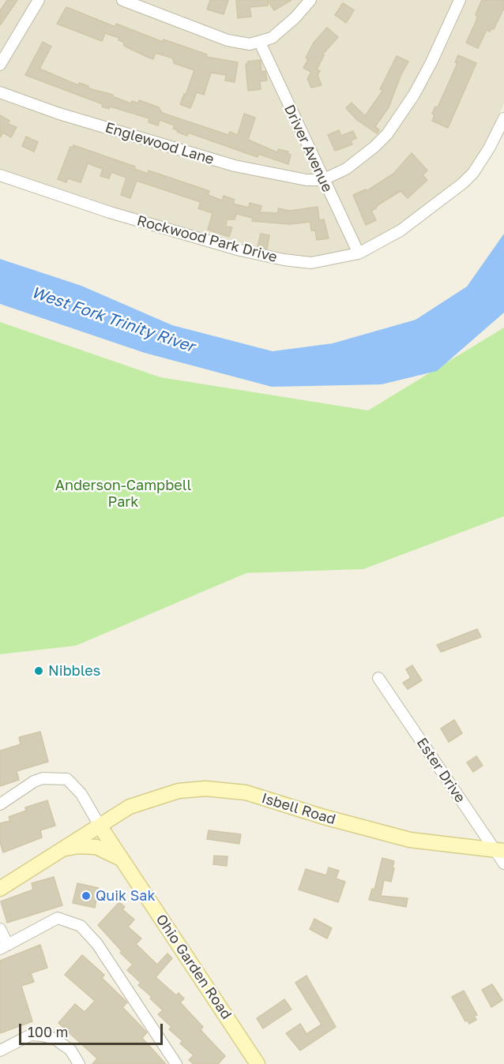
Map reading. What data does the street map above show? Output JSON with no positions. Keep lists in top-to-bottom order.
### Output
{
  "streets": {
    "street": [
      "Englewood Lane",
      "Driver Avenue",
      "Rockwood Park Drive",
      "Ester Drive",
      "Isbell Road",
      "Ohio Garden Road"
    ]
  },
  "crossings": [
    ["Englewood Lane", "Driver Avenue"],
    ["Driver Avenue", "Rockwood Park Drive"],
    ["Ester Drive", "Isbell Road"],
    ["Isbell Road", "Ohio Garden Road"]
  ],
  "water": ["West Fork Trinity River"],
  "parks": ["Anderson-Campbell Park"],
  "places": ["Nibbles", "Quik Sak"],
  "scale_bar": "100 m"
}
